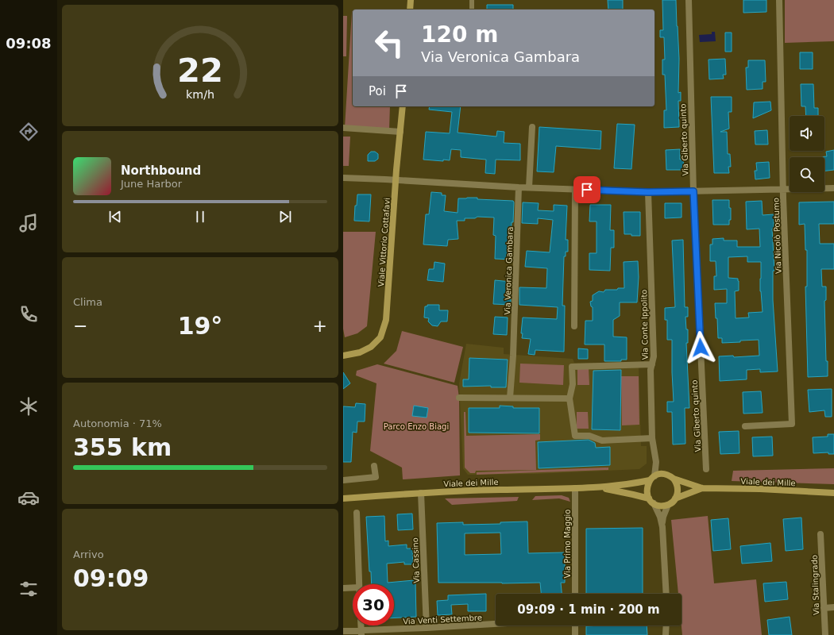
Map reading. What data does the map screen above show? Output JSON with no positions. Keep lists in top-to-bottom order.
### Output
{
  "streets": {
    "main road": ["Viale Vittorio Cottafavi", "Viale dei Mille"],
    "street": [
      "Via Giberto quinto",
      "Via Nicolò Postumo",
      "Via Veronica Gambara",
      "Via Conte Ippolito",
      "Via Primo Maggio",
      "Via Cassino",
      "Via Stalingrado",
      "Via Venti Settembre"
    ]
  },
  "crossings": [
    ["Via Conte Ippolito", "Viale dei Mille"],
    ["Viale dei Mille", "Via Primo Maggio"],
    ["Viale dei Mille", "Via Cassino"],
    ["Via Cassino", "Via Venti Settembre"]
  ],
  "parks": ["Parco Enzo Biagi"],
  "page": {
    "tabs": "09:08",
    "turn": ["120 m", "Via Veronica Gambara"],
    "then": "Poi",
    "song": ["Northbound", "June Harbor"],
    "tile": [
      "Clima",
      ["Autonomia · 71%", "355 km"],
      ["Arrivo", "09:09"]
    ],
    "heat": ["−", "19°", "+"],
    "limit": "30",
    "trip": "09:09 · 1 min · 200 m",
    "gauge": ["22", "km/h"]
  }
}
